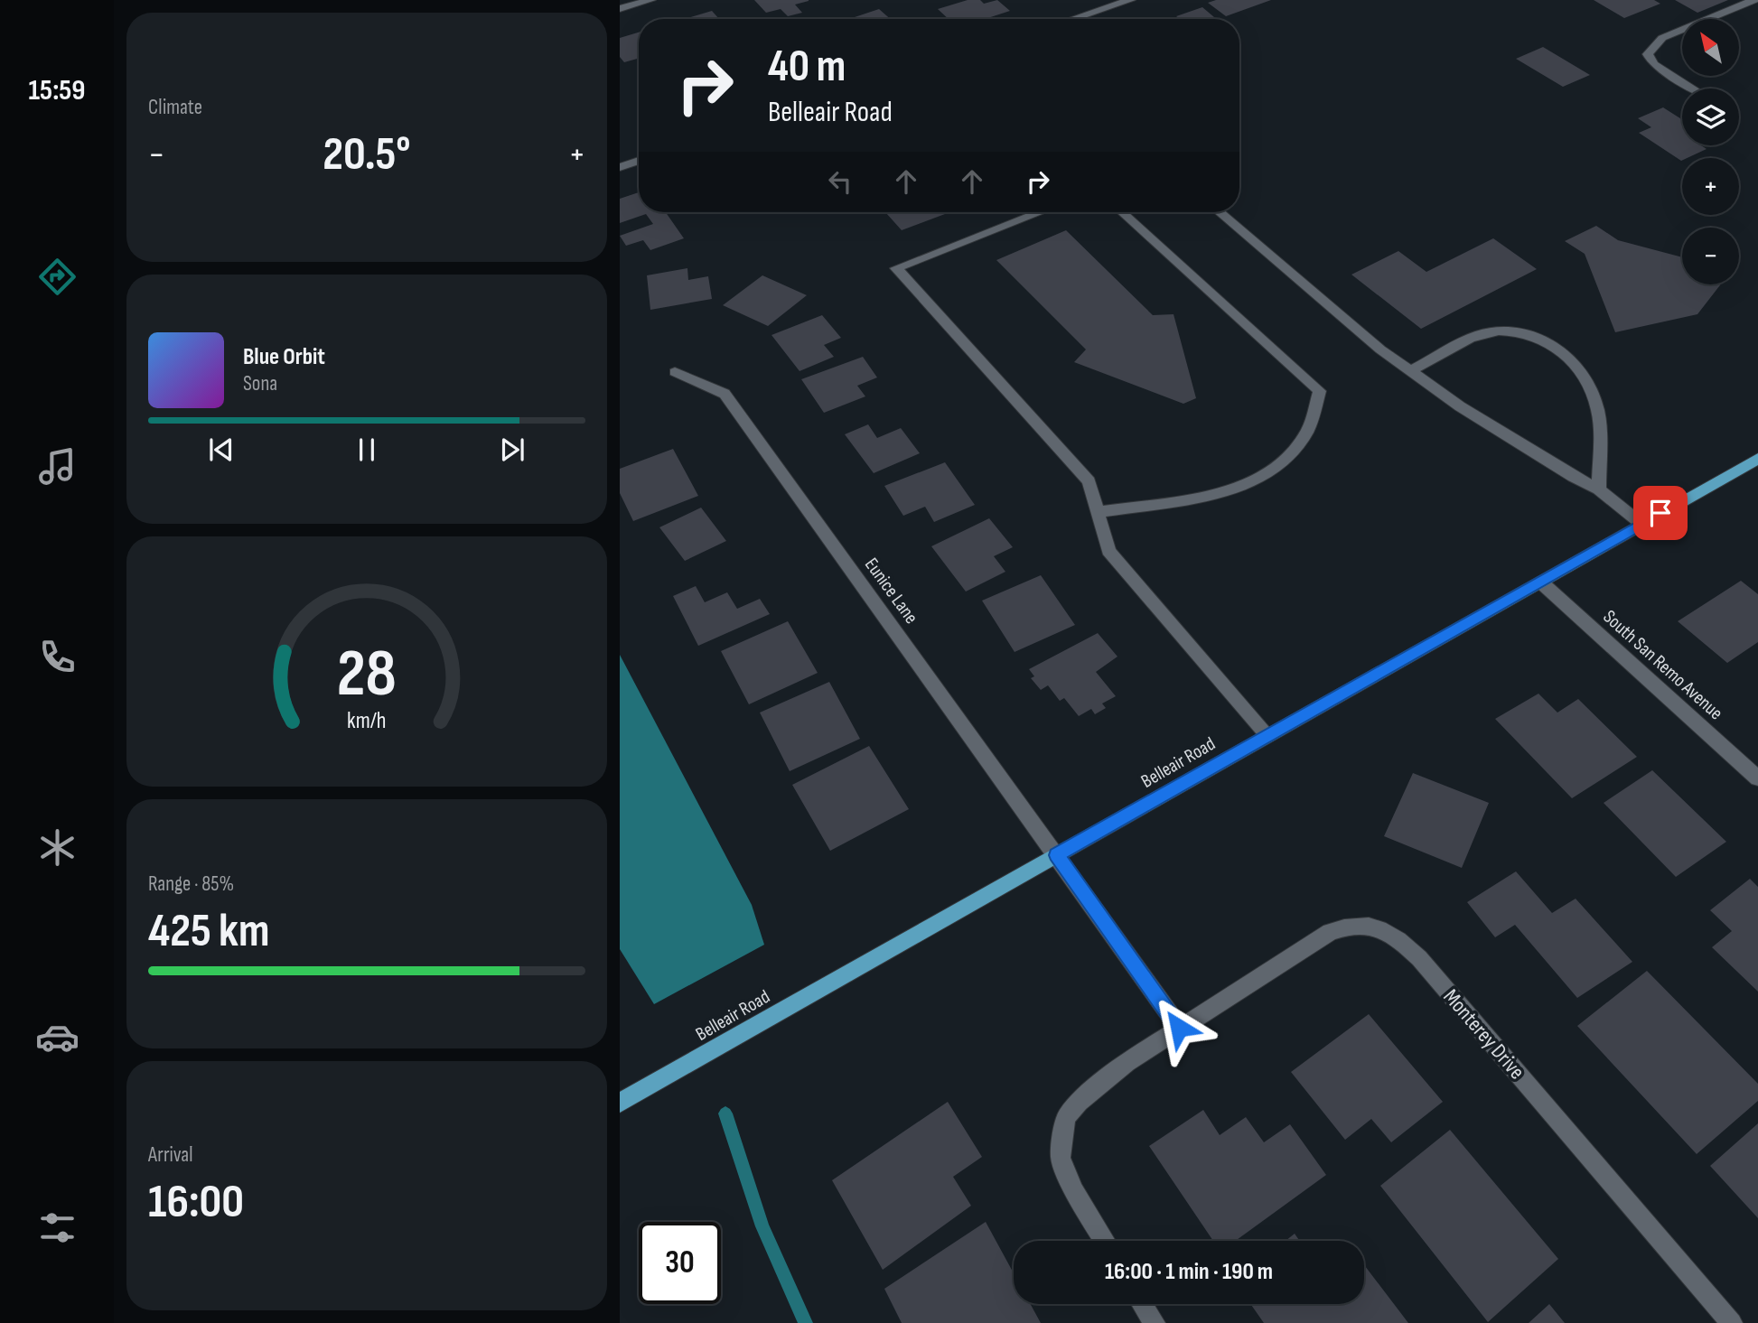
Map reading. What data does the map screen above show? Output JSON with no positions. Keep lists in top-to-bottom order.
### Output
{
  "streets": {
    "main road": ["Belleair Road"],
    "street": ["Eunice Lane", "South San Remo Avenue", "Monterey Drive"]
  },
  "crossings": [
    ["Eunice Lane", "Belleair Road"],
    ["South San Remo Avenue", "Belleair Road"]
  ],
  "north": "top left",
  "page": {
    "tabs": "15:59",
    "tile": [
      "Climate",
      ["Range · 85%", "425 km"],
      ["Arrival", "16:00"]
    ],
    "map_buttons": ["+", "−"],
    "turn": ["40 m", "Belleair Road"],
    "heat": ["−", "20.5°", "+"],
    "song": ["Blue Orbit", "Sona"],
    "limit": "30",
    "trip": "16:00 · 1 min · 190 m",
    "gauge": ["28", "km/h"]
  }
}
